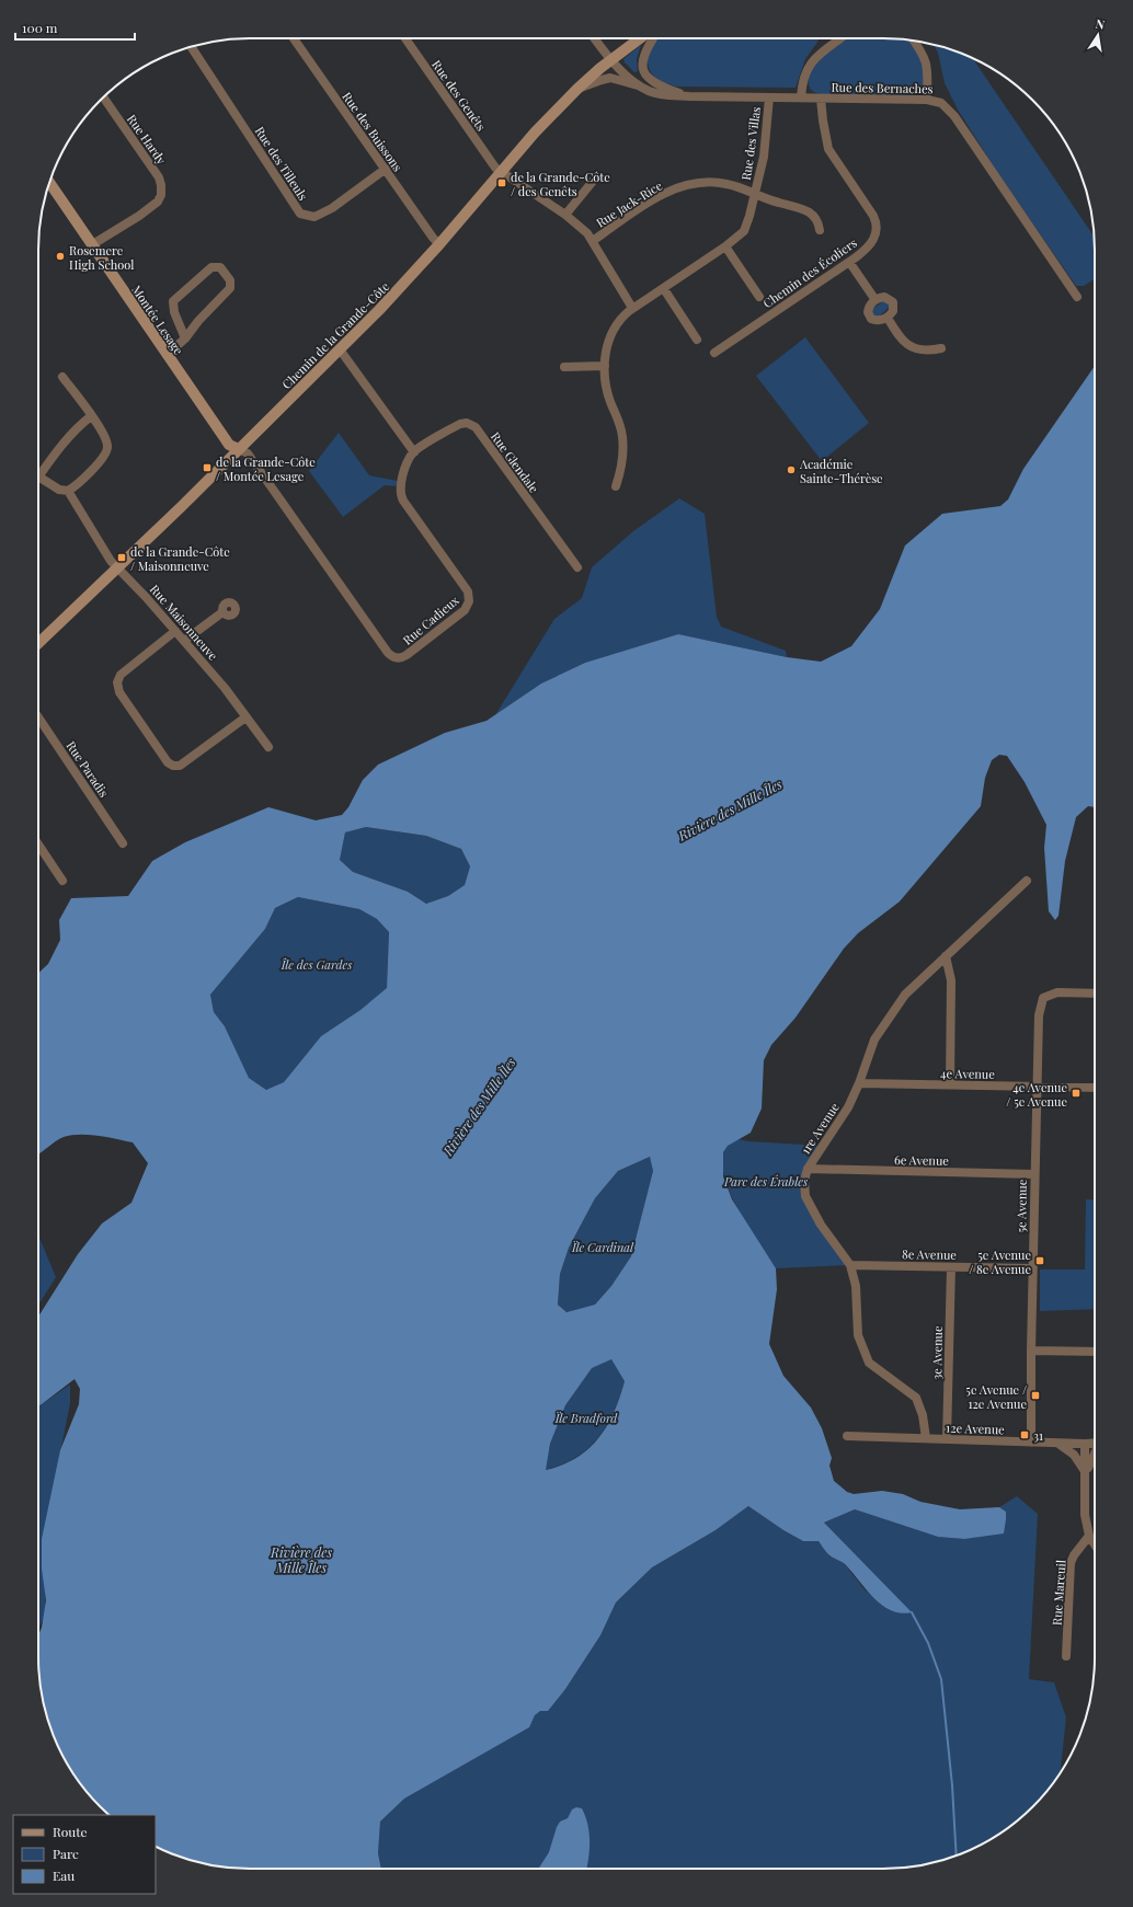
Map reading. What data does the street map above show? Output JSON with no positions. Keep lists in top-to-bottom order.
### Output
{
  "streets": {
    "main road": ["Montée Lesage", "Chemin de la Grande-Côte"],
    "street": [
      "Rue des Bernaches",
      "Rue des Genêts",
      "Rue des Buissons",
      "Rue Hardy",
      "Rue des Villas",
      "Rue des Tilleuls",
      "Rue Jack-Rice",
      "Chemin des Écoliers",
      "Rue Glendale",
      "Rue Cadieux",
      "Rue Maisonneuve",
      "Rue Paradis",
      "4e Avenue",
      "1re Avenue",
      "6e Avenue",
      "5e Avenue",
      "8e Avenue",
      "3e Avenue",
      "12e Avenue",
      "Rue Mareuil"
    ]
  },
  "crossings": [
    ["Rue des Bernaches", "Rue des Villas"],
    ["Rue des Bernaches", "Chemin des Écoliers"],
    ["Rue des Bernaches", "Chemin de la Grande-Côte"],
    ["Rue des Genêts", "Chemin de la Grande-Côte"],
    ["Rue des Buissons", "Rue des Tilleuls"],
    ["Rue des Buissons", "Chemin de la Grande-Côte"],
    ["Rue Hardy", "Montée Lesage"],
    ["Rue des Villas", "Rue Jack-Rice"],
    ["Montée Lesage", "Chemin de la Grande-Côte"],
    ["Montée Lesage", "Rue Cadieux"],
    ["Chemin de la Grande-Côte", "Rue Cadieux"],
    ["Chemin de la Grande-Côte", "Rue Maisonneuve"],
    ["Rue Glendale", "Rue Cadieux"],
    ["4e Avenue", "1re Avenue"],
    ["4e Avenue", "5e Avenue"],
    ["1re Avenue", "6e Avenue"],
    ["1re Avenue", "8e Avenue"],
    ["1re Avenue", "12e Avenue"],
    ["6e Avenue", "5e Avenue"],
    ["5e Avenue", "8e Avenue"],
    ["5e Avenue", "12e Avenue"],
    ["8e Avenue", "3e Avenue"],
    ["3e Avenue", "12e Avenue"]
  ],
  "water": ["Rivière des Mille Îles"],
  "parks": [
    "Île des Gardes",
    "Parc des Érables",
    "Ïle Cardinal",
    "Ïle Bradford"
  ],
  "places": {
    "transit": [
      "de la Grande-Côte / des Genêts",
      "de la Grande-Côte / Montée Lesage",
      "de la Grande-Côte / Maisonneuve",
      "4e Avenue / 5e Avenue",
      "5e Avenue / 8e Avenue",
      "5e Avenue / 12e Avenue",
      "31"
    ],
    "other": ["Rosemere High School", "Académie Sainte-Thérèse"]
  },
  "legend": ["Route", "Parc", "Eau"],
  "scale_bar": "100 m",
  "north": "top"
}
